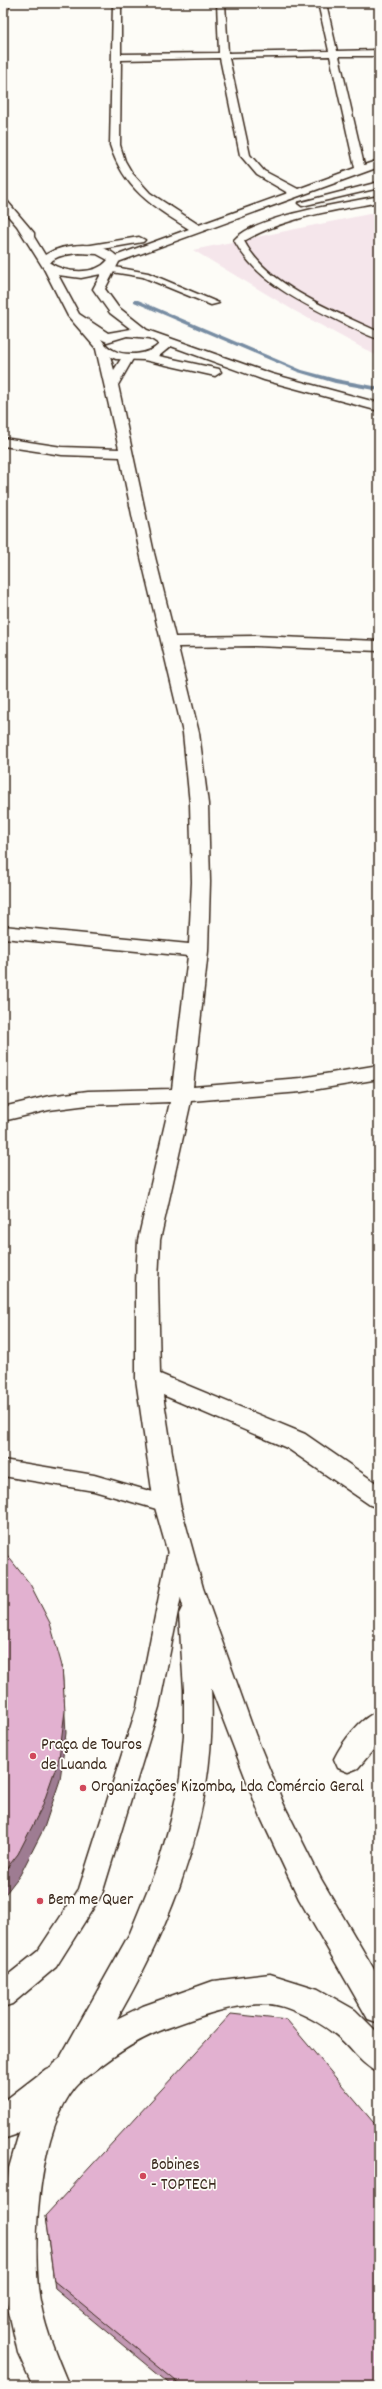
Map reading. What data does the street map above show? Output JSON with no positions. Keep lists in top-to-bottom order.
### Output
{
  "places": [
    "Praça de Touros de Luanda",
    "Organizações Kizomba, Lda Comércio Geral",
    "Bem me Quer",
    "Bobines - TOPTECH"
  ]
}
